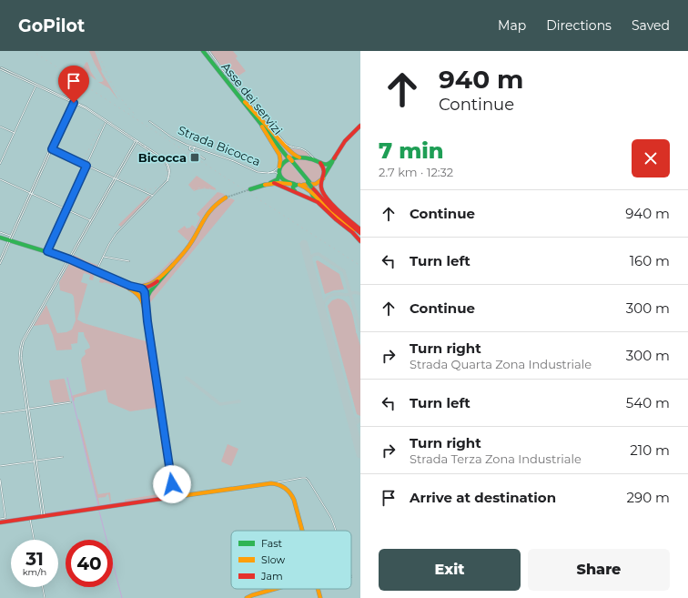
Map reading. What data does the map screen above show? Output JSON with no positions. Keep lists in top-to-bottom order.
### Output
{
  "streets": {
    "main road": ["Asse dei servizi"],
    "street": ["Strada Bicocca"]
  },
  "places": {
    "transit": ["Bicocca"]
  },
  "legend": ["Fast", "Slow", "Jam"],
  "page": {
    "header": "GoPilot",
    "nav": ["Map", "Directions", "Saved"],
    "turn": ["940 m", "Continue"],
    "heading": ["7 min", "2.7 km · 12:32"],
    "list": [
      {
        "name": "Continue",
        "value": "940 m"
      },
      {
        "name": "Turn left",
        "value": "160 m"
      },
      {
        "name": "Continue",
        "value": "300 m"
      },
      {
        "name": "Turn right",
        "note": "Strada Quarta Zona Industriale",
        "value": "300 m"
      },
      {
        "name": "Turn left",
        "value": "540 m"
      },
      {
        "name": "Turn right",
        "note": "Strada Terza Zona Industriale",
        "value": "210 m"
      },
      {
        "name": "Arrive at destination",
        "value": "290 m"
      }
    ],
    "speed": "31 km/h",
    "limit": "40",
    "buttons": ["Exit", "Share"]
  }
}
